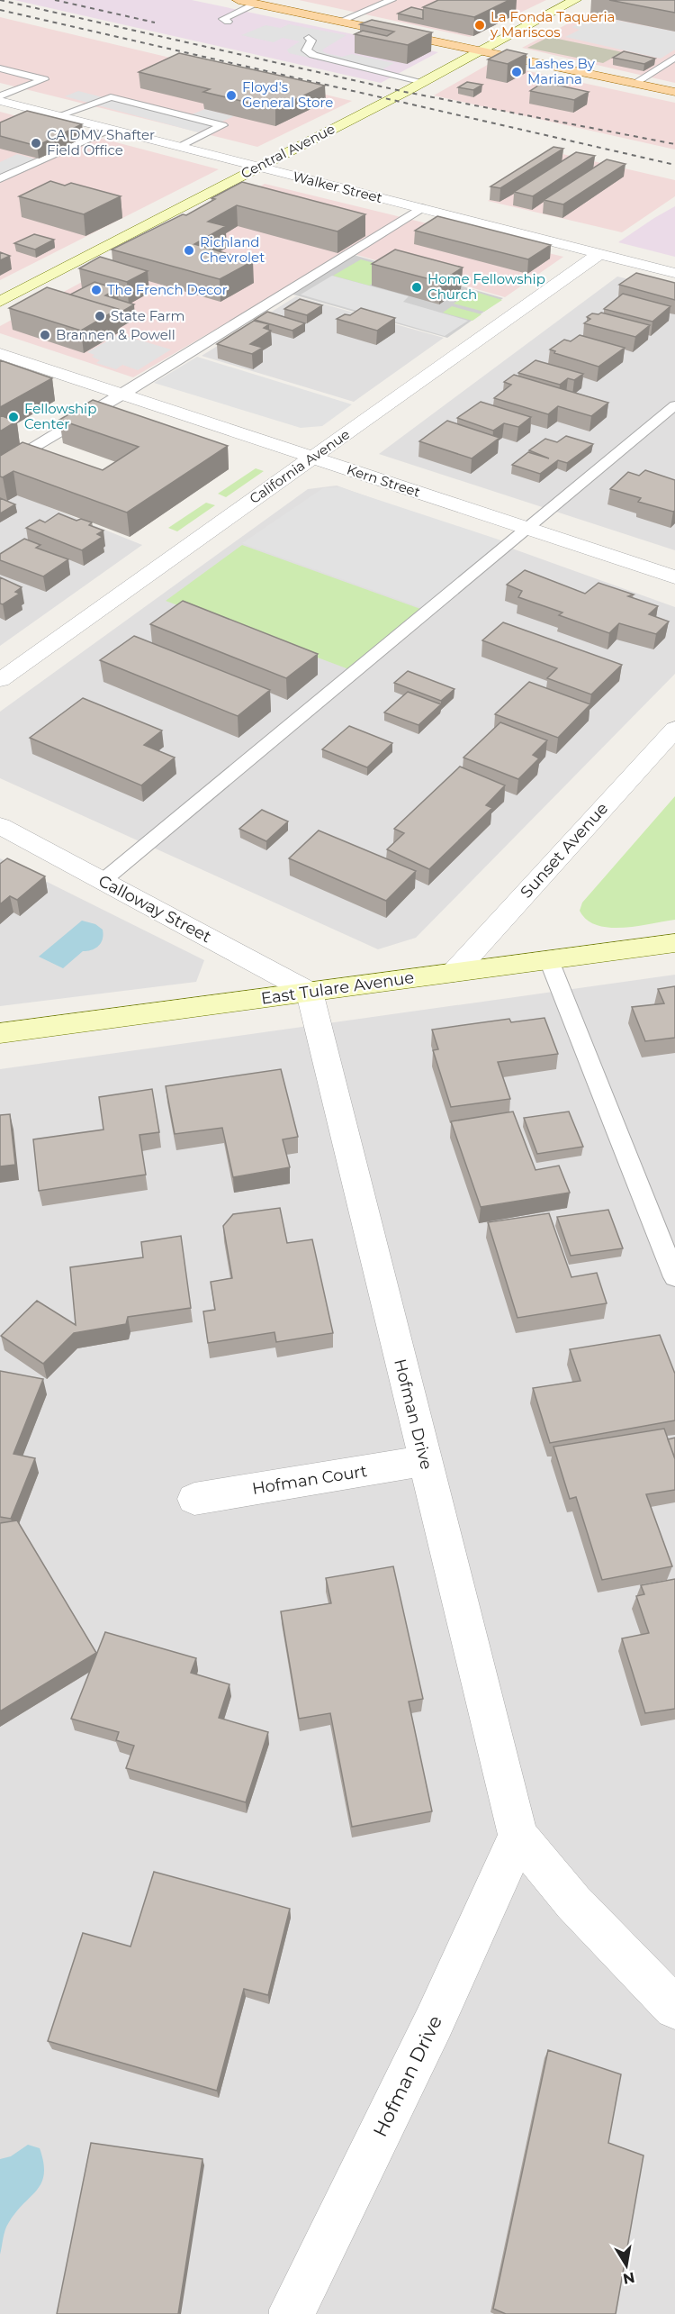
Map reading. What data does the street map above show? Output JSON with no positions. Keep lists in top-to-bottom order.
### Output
{
  "streets": {
    "street": [
      "Central Avenue",
      "Walker Street",
      "California Avenue",
      "Kern Street",
      "Sunset Avenue",
      "Calloway Street",
      "East Tulare Avenue",
      "Hofman Drive",
      "Hofman Court"
    ]
  },
  "crossings": [
    ["Central Avenue", "Walker Street"],
    ["Walker Street", "California Avenue"],
    ["California Avenue", "Kern Street"],
    ["Sunset Avenue", "East Tulare Avenue"],
    ["Calloway Street", "East Tulare Avenue"],
    ["Calloway Street", "Hofman Drive"],
    ["East Tulare Avenue", "Hofman Drive"],
    ["Hofman Drive", "Hofman Court"]
  ],
  "places": [
    "La Fonda Taqueria y Mariscos",
    "Lashes By Mariana",
    "Floyd's General Store",
    "CA DMV Shafter Field Office",
    "Richland Chevrolet",
    "Home Fellowship Church",
    "The French Decor",
    "State Farm",
    "Brannen & Powell",
    "Fellowship Center"
  ],
  "north": "bottom"
}
